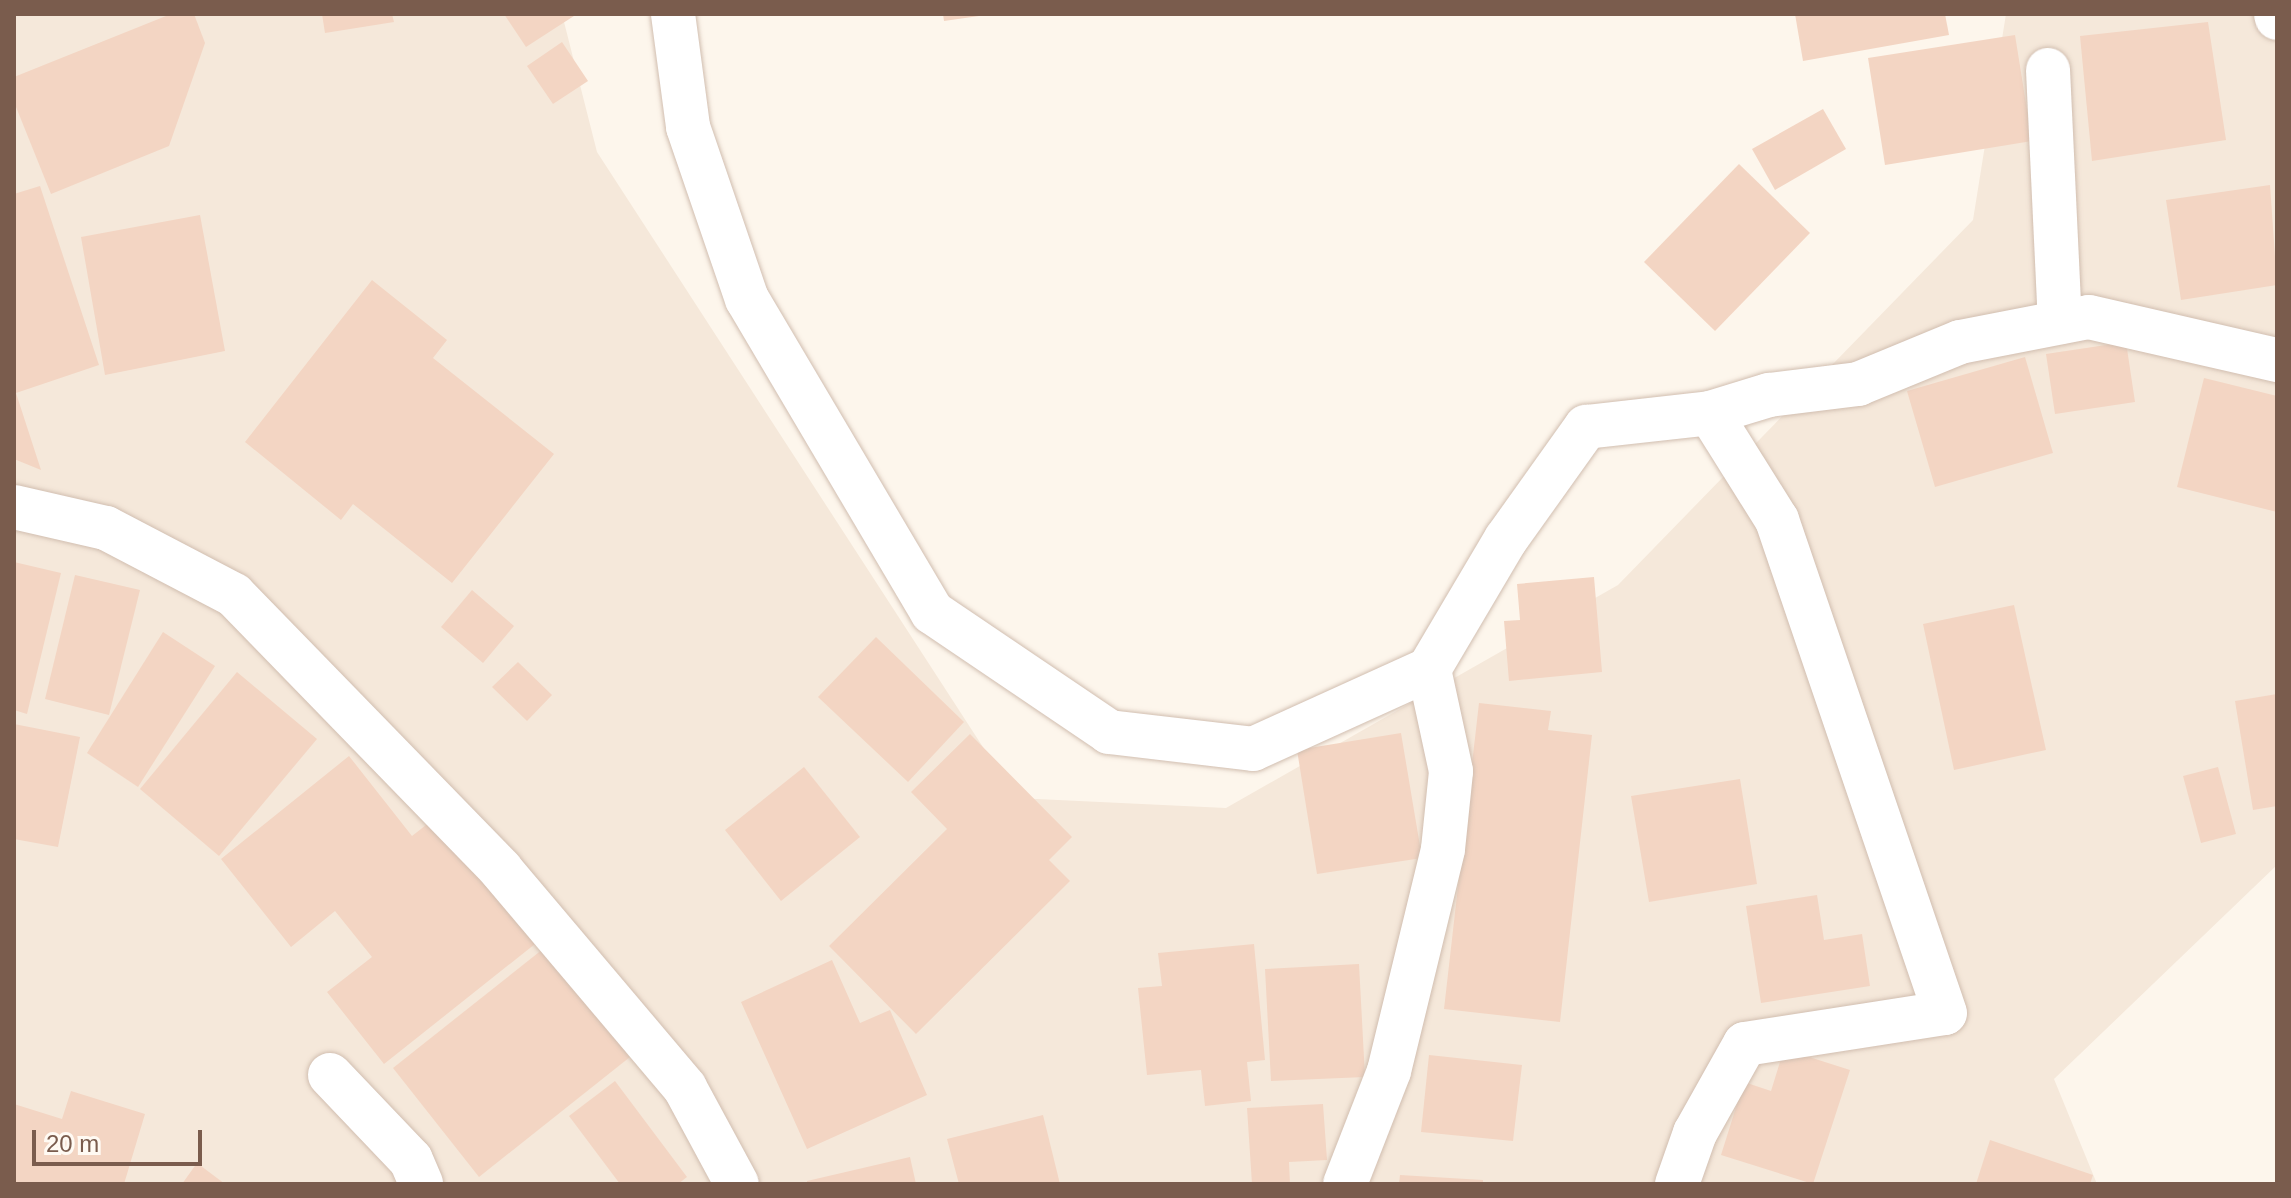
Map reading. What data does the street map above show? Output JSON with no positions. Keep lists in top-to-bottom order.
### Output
{
  "scale_bar": "20 m"
}
